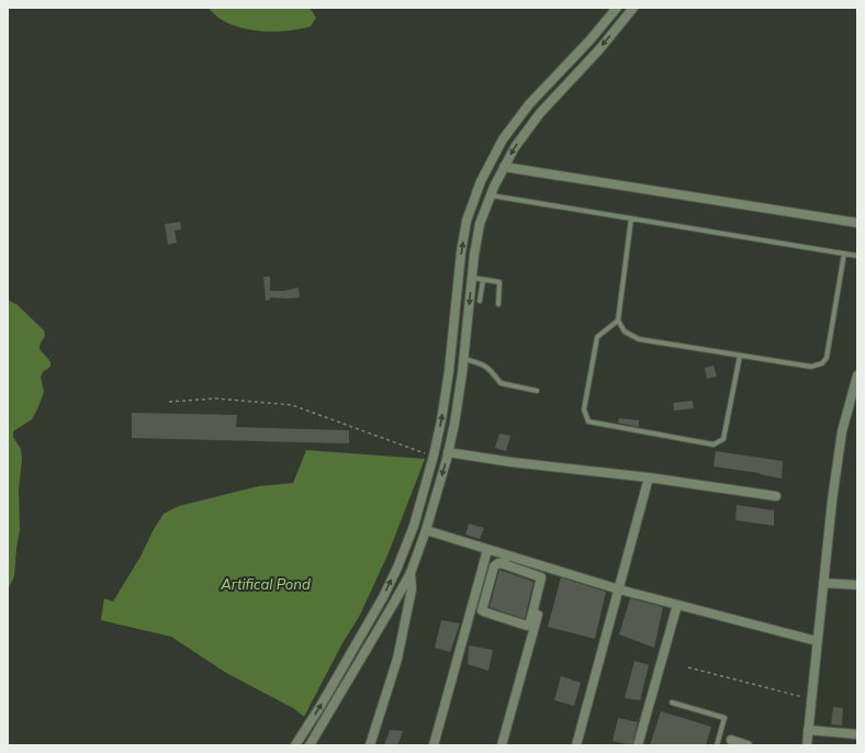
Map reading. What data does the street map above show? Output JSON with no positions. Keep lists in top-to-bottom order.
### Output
{
  "water": ["Artifical Pond"]
}
